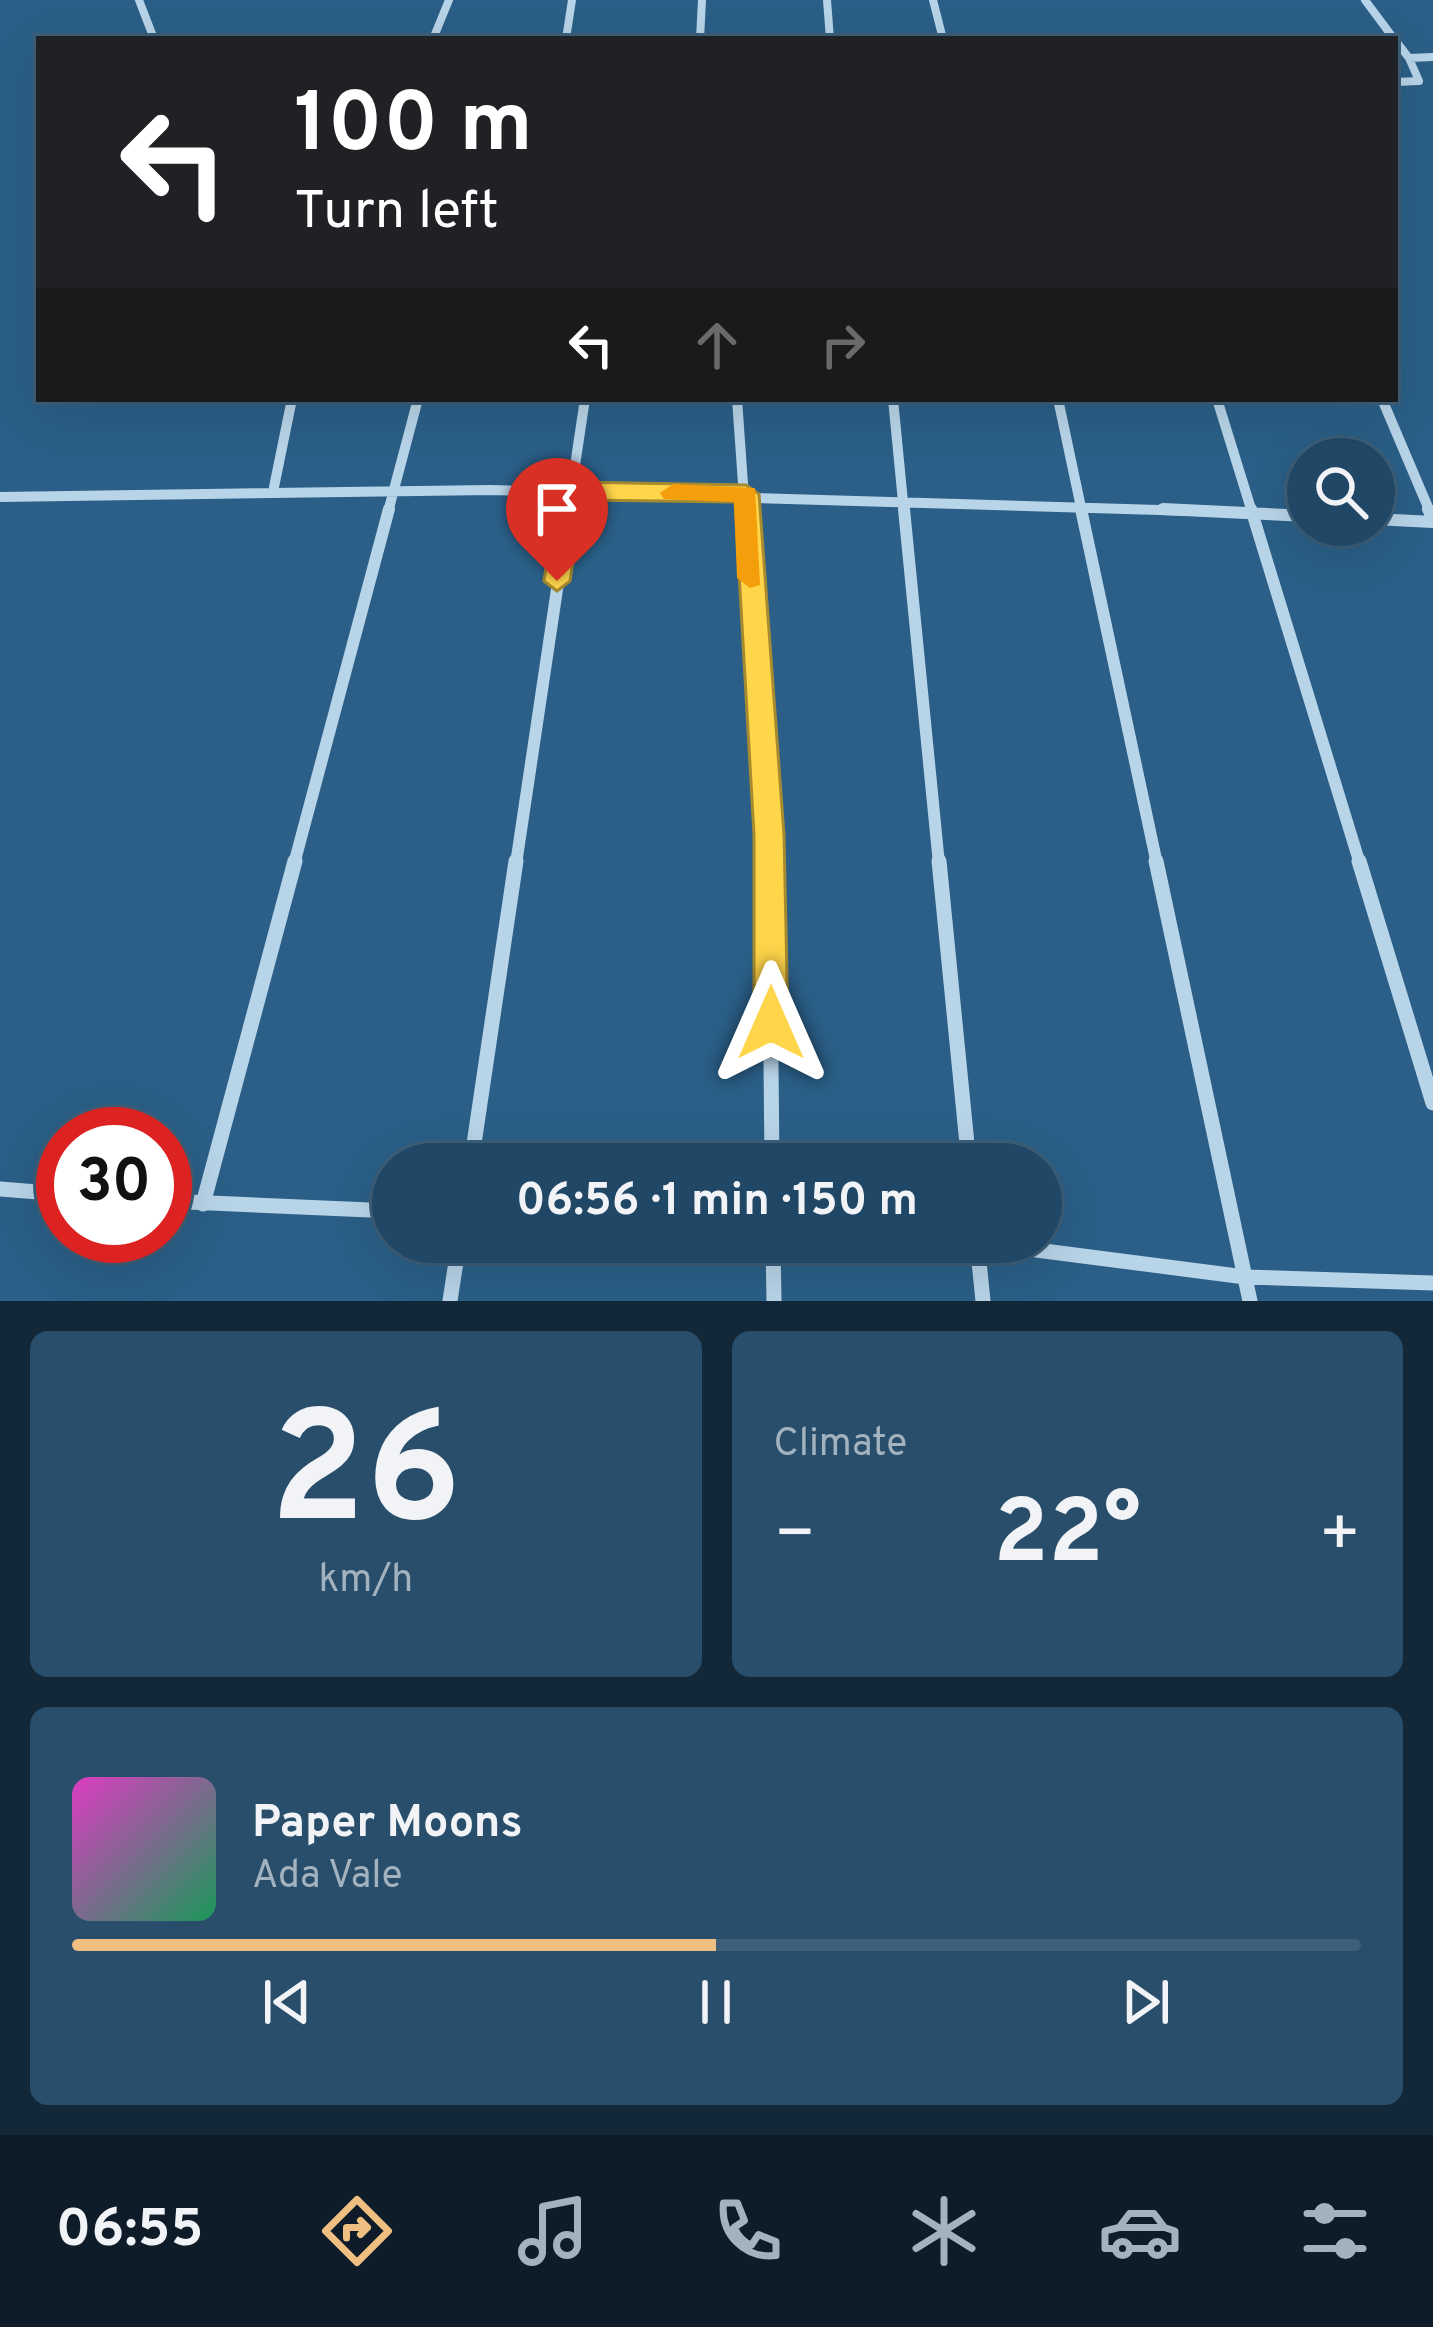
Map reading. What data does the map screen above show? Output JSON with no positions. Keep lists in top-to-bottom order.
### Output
{
  "page": {
    "turn": ["100 m", "Turn left"],
    "limit": "30",
    "trip": "06:56 · 1 min · 150 m",
    "tile": [
      ["26", "km/h"],
      "Climate"
    ],
    "heat": ["−", "22°", "+"],
    "song": ["Paper Moons", "Ada Vale"],
    "tabs": "06:55"
  }
}
